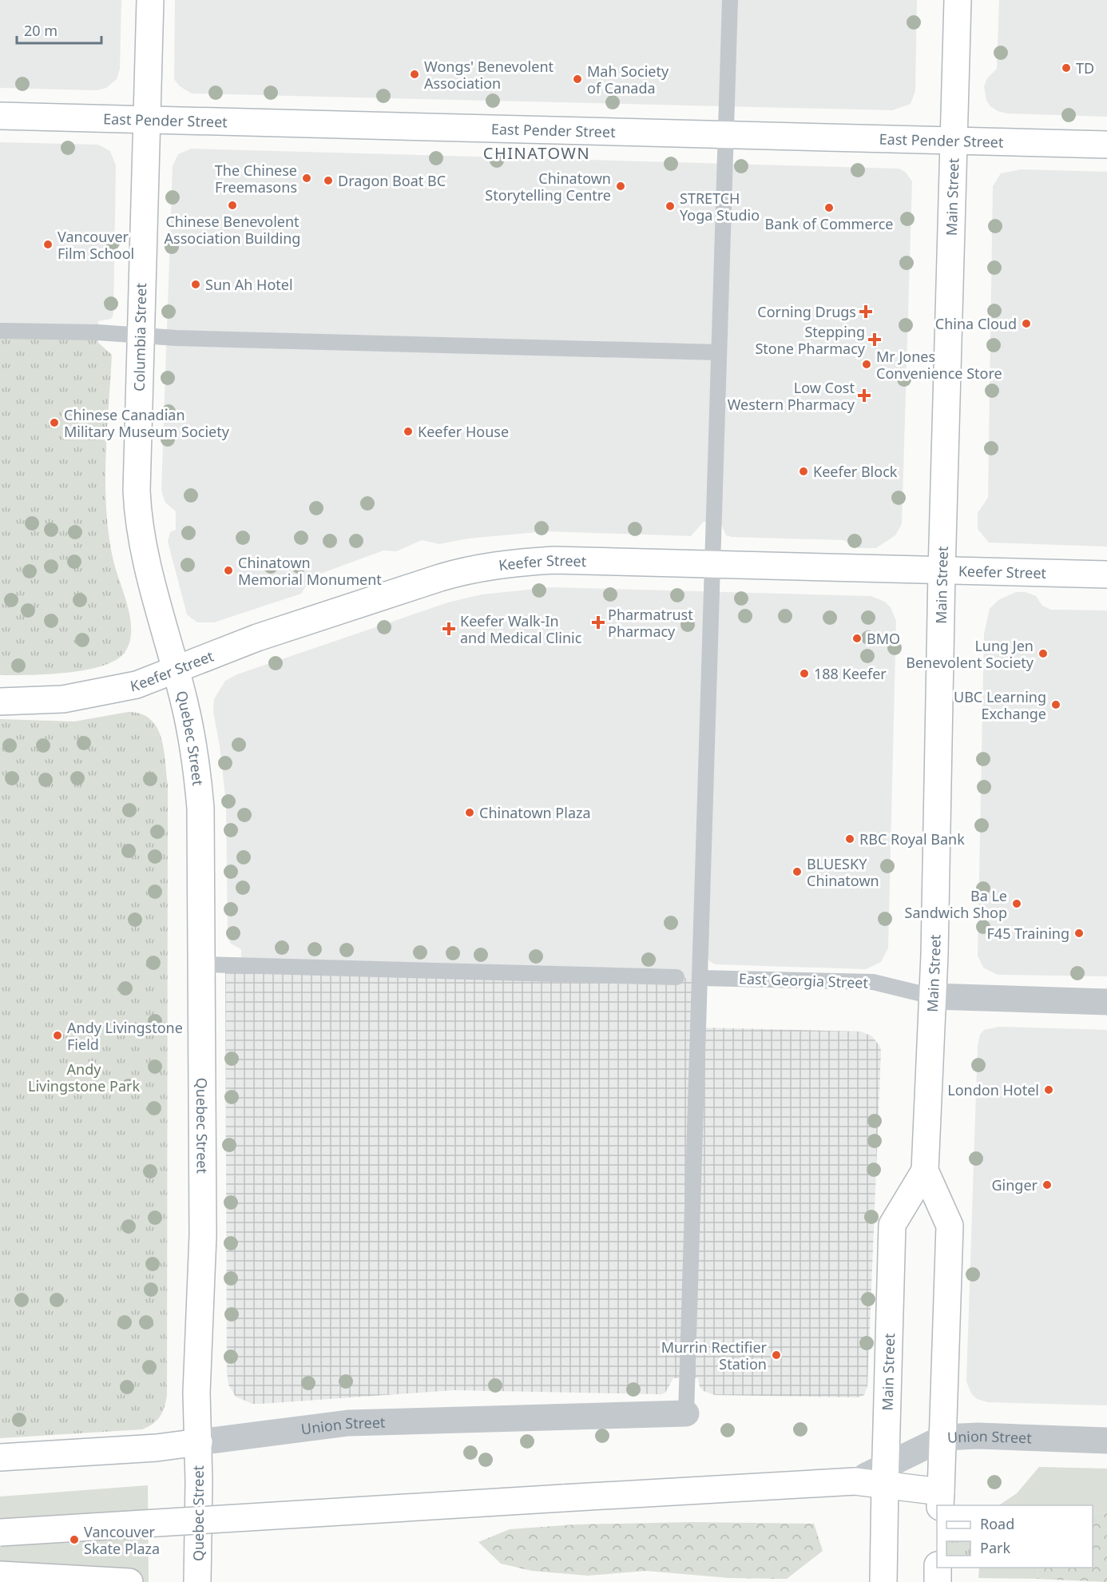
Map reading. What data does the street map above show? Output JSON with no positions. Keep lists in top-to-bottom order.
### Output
{
  "streets": {
    "main road": [
      "East Pender Street",
      "Main Street",
      "Columbia Street",
      "Keefer Street",
      "Quebec Street",
      "Union Street"
    ],
    "street": ["East Georgia Street"]
  },
  "crossings": [
    ["East Pender Street", "Main Street"],
    ["East Pender Street", "Columbia Street"],
    ["Main Street", "Keefer Street"],
    ["Main Street", "East Georgia Street"],
    ["Main Street", "Union Street"],
    ["Columbia Street", "Keefer Street"],
    ["Columbia Street", "Quebec Street"],
    ["Keefer Street", "Quebec Street"],
    ["Quebec Street", "Union Street"]
  ],
  "districts": ["CHINATOWN"],
  "parks": ["Andy Livingstone Park"],
  "places": {
    "other": [
      "TD",
      "Wongs' Benevolent Association",
      "Mah Society of Canada",
      "The Chinese Freemasons",
      "Dragon Boat BC",
      "Chinatown Storytelling Centre",
      "Chinese Benevolent Association Building",
      "STRETCH Yoga Studio",
      "Bank of Commerce",
      "Vancouver Film School",
      "Sun Ah Hotel",
      "China Cloud",
      "Mr Jones Convenience Store",
      "Chinese Canadian Military Museum Society",
      "Keefer House",
      "Keefer Block",
      "Chinatown Memorial Monument",
      "BMO",
      "Lung Jen Benevolent Society",
      "188 Keefer",
      "UBC Learning Exchange",
      "Chinatown Plaza",
      "RBC Royal Bank",
      "BLUESKY Chinatown",
      "Ba Le Sandwich Shop",
      "F45 Training",
      "Andy Livingstone Field",
      "London Hotel",
      "Ginger",
      "Murrin Rectifier Station",
      "Vancouver Skate Plaza"
    ],
    "health": [
      "Corning Drugs",
      "Stepping Stone Pharmacy",
      "Low Cost Western Pharmacy",
      "Pharmatrust Pharmacy",
      "Keefer Walk-In and Medical Clinic"
    ]
  },
  "legend": ["Road", "Park"],
  "scale_bar": "20 m"
}
